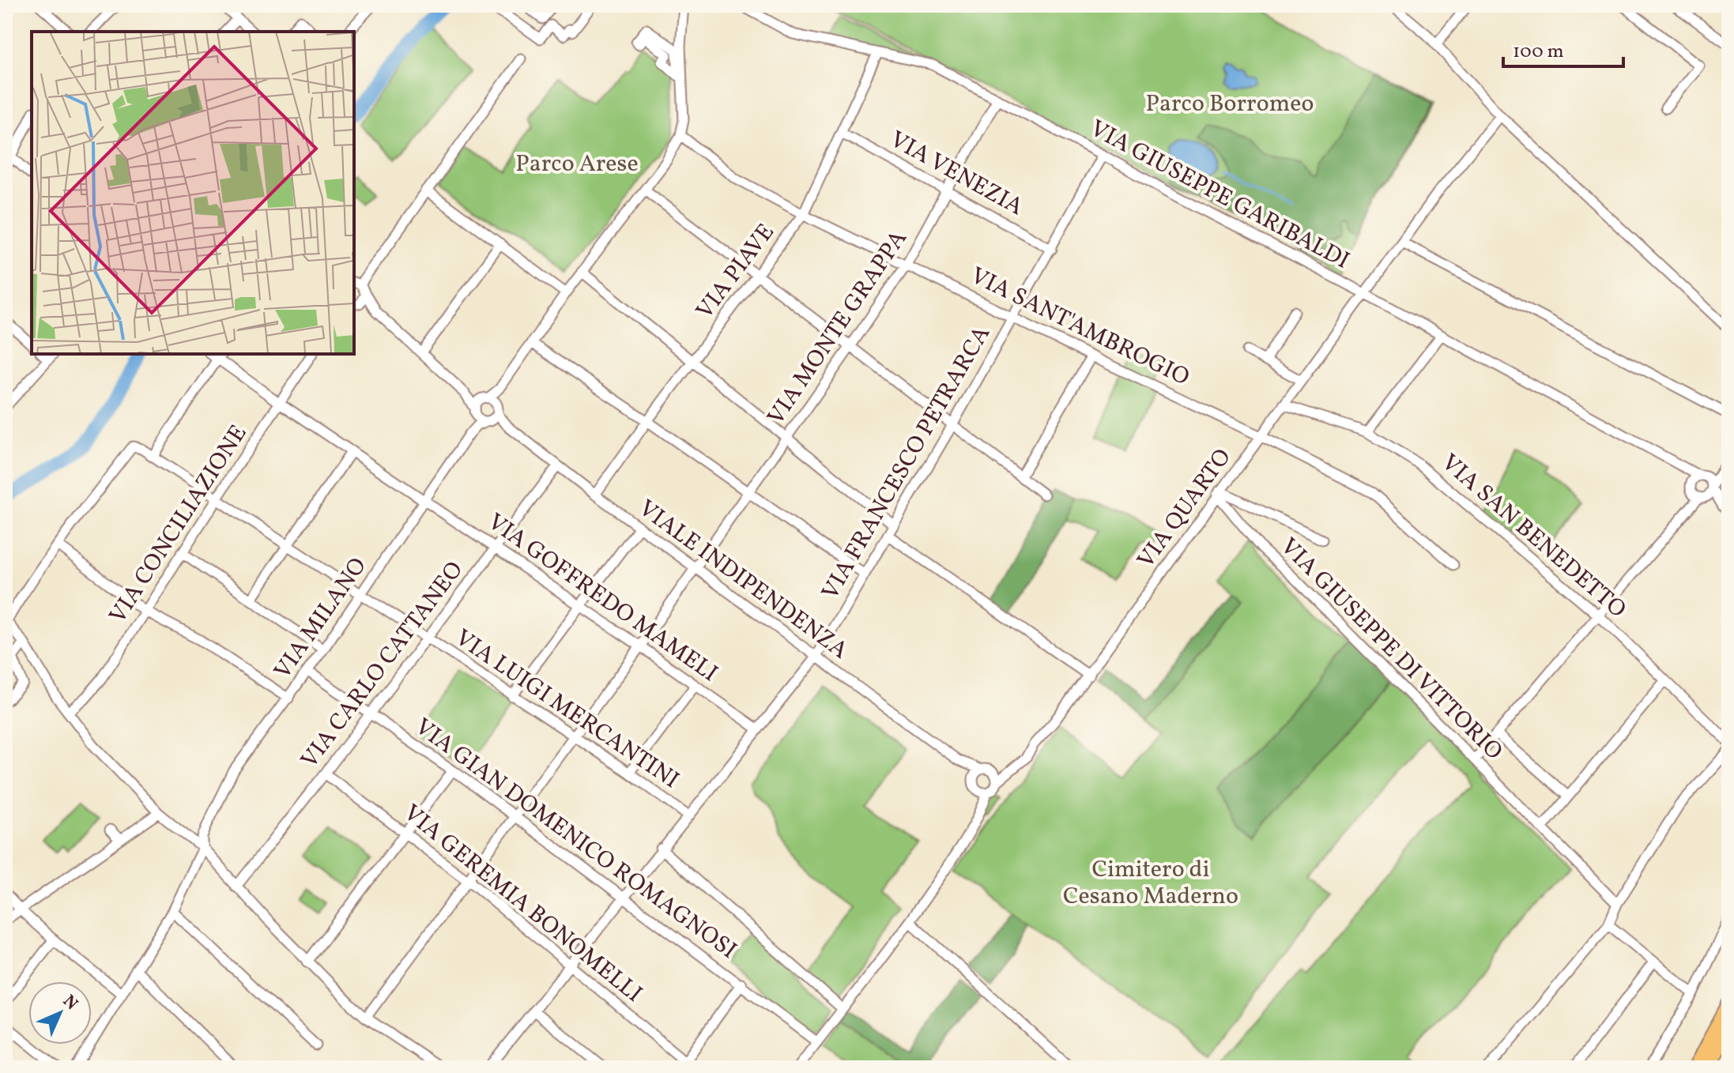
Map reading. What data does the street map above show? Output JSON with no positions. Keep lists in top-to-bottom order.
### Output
{
  "streets": {
    "street": [
      "VIA VENEZIA",
      "VIA GIUSEPPE GARIBALDI",
      "VIA PIAVE",
      "VIA SANT'AMBROGIO",
      "VIA MONTE GRAPPA",
      "VIA FRANCESCO PETRARCA",
      "VIA QUARTO",
      "VIA CONCILIAZIONE",
      "VIA SAN BENEDETTO",
      "VIALE INDIPENDENZA",
      "VIA GOFFREDO MAMELI",
      "VIA MILANO",
      "VIA GIUSEPPE DI VITTORIO",
      "VIA CARLO CATTANEO",
      "VIA LUIGI MERCANTINI",
      "VIA GIAN DOMENICO ROMAGNOSI",
      "VIA GEREMIA BONOMELLI"
    ]
  },
  "crossings": [
    ["VIA VENEZIA", "VIA PIAVE"],
    ["VIA VENEZIA", "VIA MONTE GRAPPA"],
    ["VIA VENEZIA", "VIA FRANCESCO PETRARCA"],
    ["VIA GIUSEPPE GARIBALDI", "VIA PIAVE"],
    ["VIA GIUSEPPE GARIBALDI", "VIA MONTE GRAPPA"],
    ["VIA GIUSEPPE GARIBALDI", "VIA FRANCESCO PETRARCA"],
    ["VIA GIUSEPPE GARIBALDI", "VIA QUARTO"],
    ["VIA PIAVE", "VIA SANT'AMBROGIO"],
    ["VIA PIAVE", "VIALE INDIPENDENZA"],
    ["VIA SANT'AMBROGIO", "VIA MONTE GRAPPA"],
    ["VIA SANT'AMBROGIO", "VIA FRANCESCO PETRARCA"],
    ["VIA SANT'AMBROGIO", "VIA QUARTO"],
    ["VIA MONTE GRAPPA", "VIALE INDIPENDENZA"],
    ["VIA MONTE GRAPPA", "VIA GOFFREDO MAMELI"],
    ["VIA MONTE GRAPPA", "VIA LUIGI MERCANTINI"],
    ["VIA MONTE GRAPPA", "VIA GIAN DOMENICO ROMAGNOSI"],
    ["VIA MONTE GRAPPA", "VIA GEREMIA BONOMELLI"],
    ["VIA FRANCESCO PETRARCA", "VIALE INDIPENDENZA"],
    ["VIA FRANCESCO PETRARCA", "VIA GOFFREDO MAMELI"],
    ["VIA FRANCESCO PETRARCA", "VIA LUIGI MERCANTINI"],
    ["VIA FRANCESCO PETRARCA", "VIA GIAN DOMENICO ROMAGNOSI"],
    ["VIA FRANCESCO PETRARCA", "VIA GEREMIA BONOMELLI"],
    ["VIA QUARTO", "VIA SAN BENEDETTO"],
    ["VIA QUARTO", "VIALE INDIPENDENZA"],
    ["VIA QUARTO", "VIA GIUSEPPE DI VITTORIO"],
    ["VIA CONCILIAZIONE", "VIA GOFFREDO MAMELI"],
    ["VIA CONCILIAZIONE", "VIA LUIGI MERCANTINI"],
    ["VIALE INDIPENDENZA", "VIA MILANO"],
    ["VIALE INDIPENDENZA", "VIA CARLO CATTANEO"],
    ["VIA GOFFREDO MAMELI", "VIA MILANO"],
    ["VIA GOFFREDO MAMELI", "VIA CARLO CATTANEO"],
    ["VIA MILANO", "VIA LUIGI MERCANTINI"],
    ["VIA MILANO", "VIA GIAN DOMENICO ROMAGNOSI"],
    ["VIA CARLO CATTANEO", "VIA LUIGI MERCANTINI"],
    ["VIA CARLO CATTANEO", "VIA GIAN DOMENICO ROMAGNOSI"],
    ["VIA CARLO CATTANEO", "VIA GEREMIA BONOMELLI"]
  ],
  "parks": ["Parco Borromeo", "Parco Arese", "Cimitero di Cesano Maderno"],
  "scale_bar": "100 m",
  "north": "top right"
}
